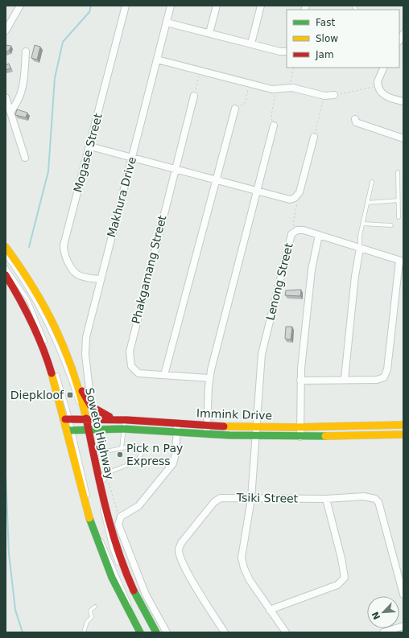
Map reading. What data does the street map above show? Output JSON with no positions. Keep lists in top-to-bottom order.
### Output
{
  "streets": {
    "main road": ["Immink Drive", "Soweto Highway"],
    "street": [
      "Mogase Street",
      "Makhura Drive",
      "Phakgamang Street",
      "Lenong Street",
      "Tsiki Street"
    ]
  },
  "crossings": [
    ["Mogase Street", "Makhura Drive"],
    ["Lenong Street", "Immink Drive"],
    ["Lenong Street", "Tsiki Street"],
    ["Immink Drive", "Soweto Highway"]
  ],
  "places": {
    "transit": ["Diepkloof"],
    "other": ["Pick n Pay Express"]
  },
  "legend": ["Fast", "Slow", "Jam"],
  "north": "bottom left"
}
